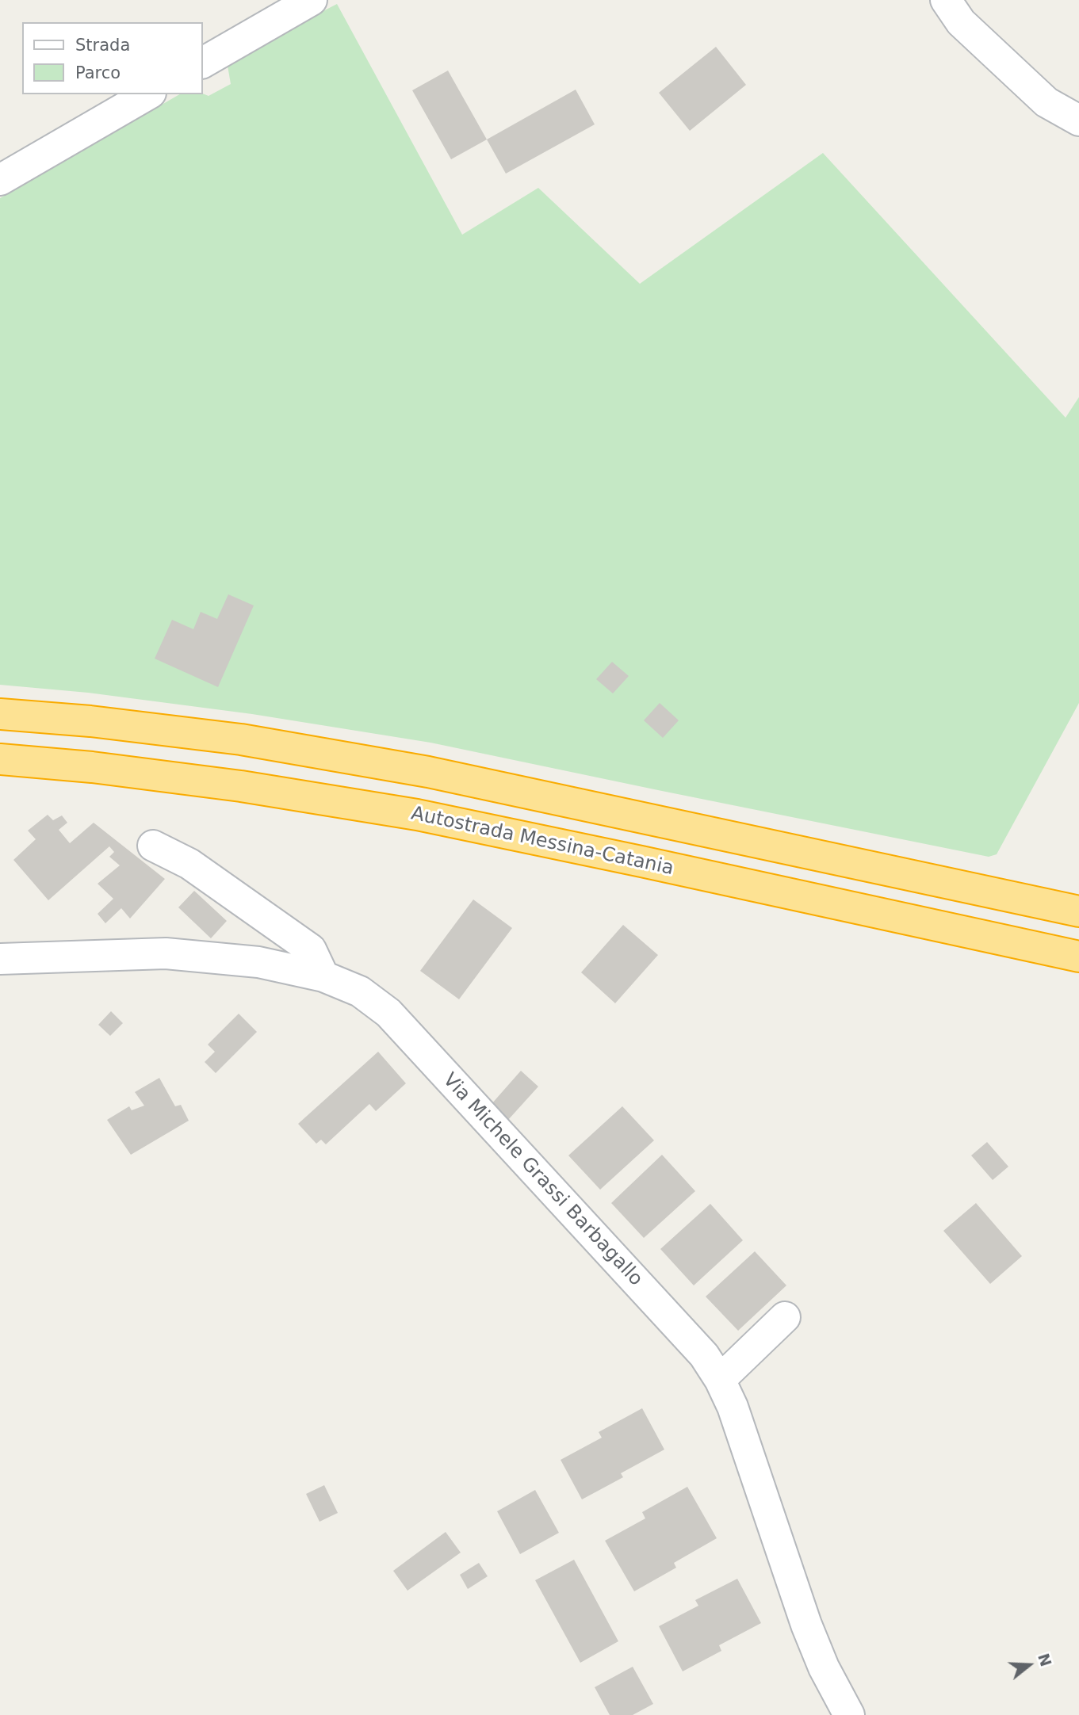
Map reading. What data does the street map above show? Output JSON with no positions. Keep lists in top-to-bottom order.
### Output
{
  "streets": {
    "highway": ["Autostrada Messina-Catania"],
    "street": ["Via Michele Grassi Barbagallo"]
  },
  "legend": ["Strada", "Parco"],
  "north": "right"
}
